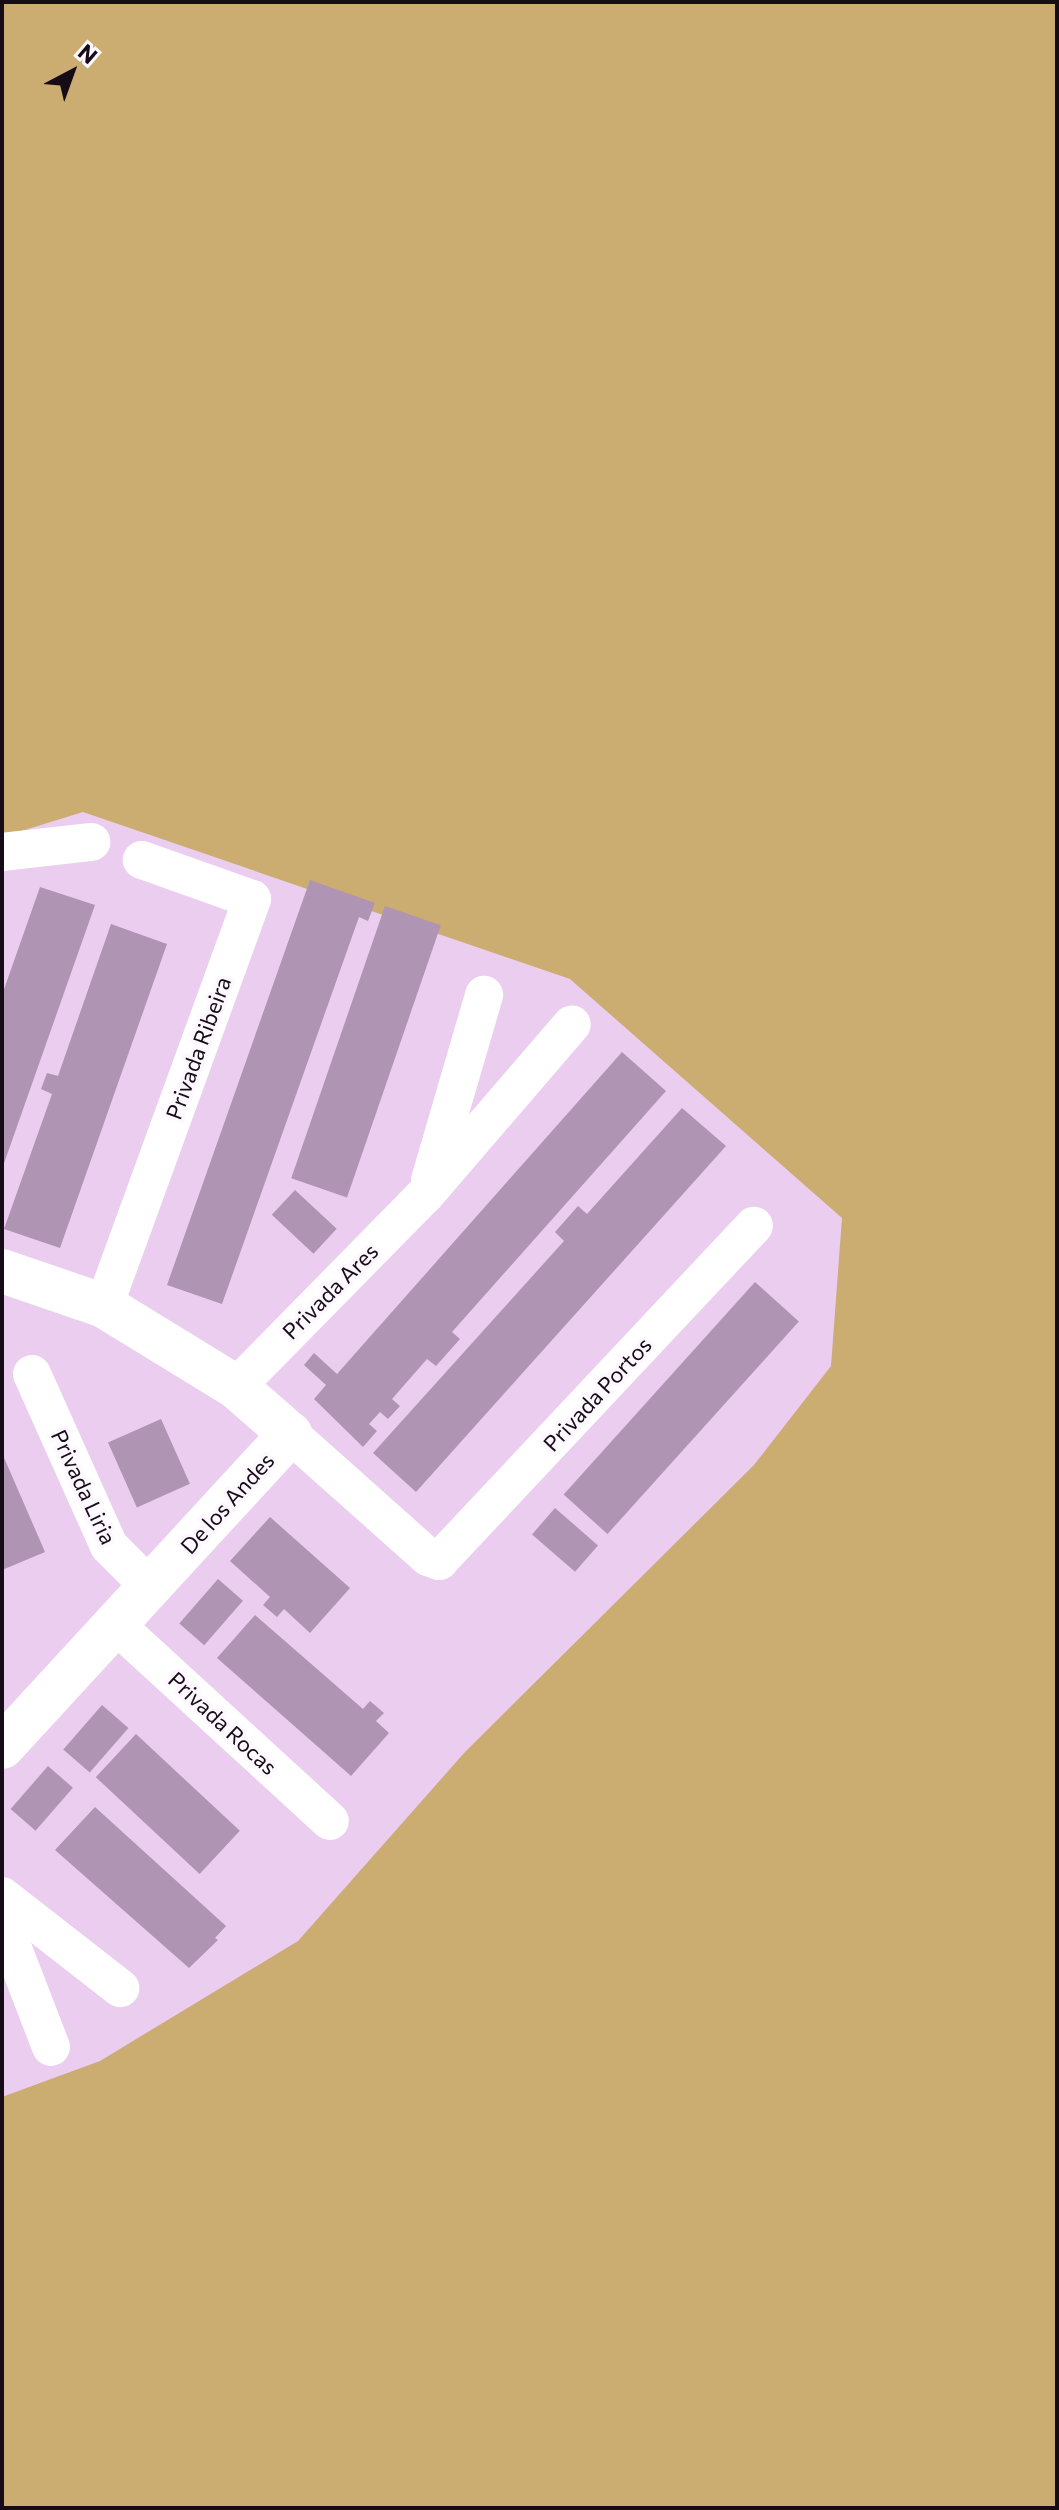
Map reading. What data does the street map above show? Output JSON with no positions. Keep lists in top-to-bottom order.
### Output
{
  "streets": {
    "street": [
      "Privada Ribeira",
      "Privada Ares",
      "Privada Portos",
      "Privada Liria",
      "De los Andes",
      "Privada Rocas"
    ]
  },
  "crossings": [
    ["Privada Ribeira", "De los Andes"],
    ["Privada Ares", "De los Andes"],
    ["Privada Portos", "De los Andes"],
    ["Privada Liria", "De los Andes"],
    ["De los Andes", "Privada Rocas"]
  ],
  "north": "top right"
}
